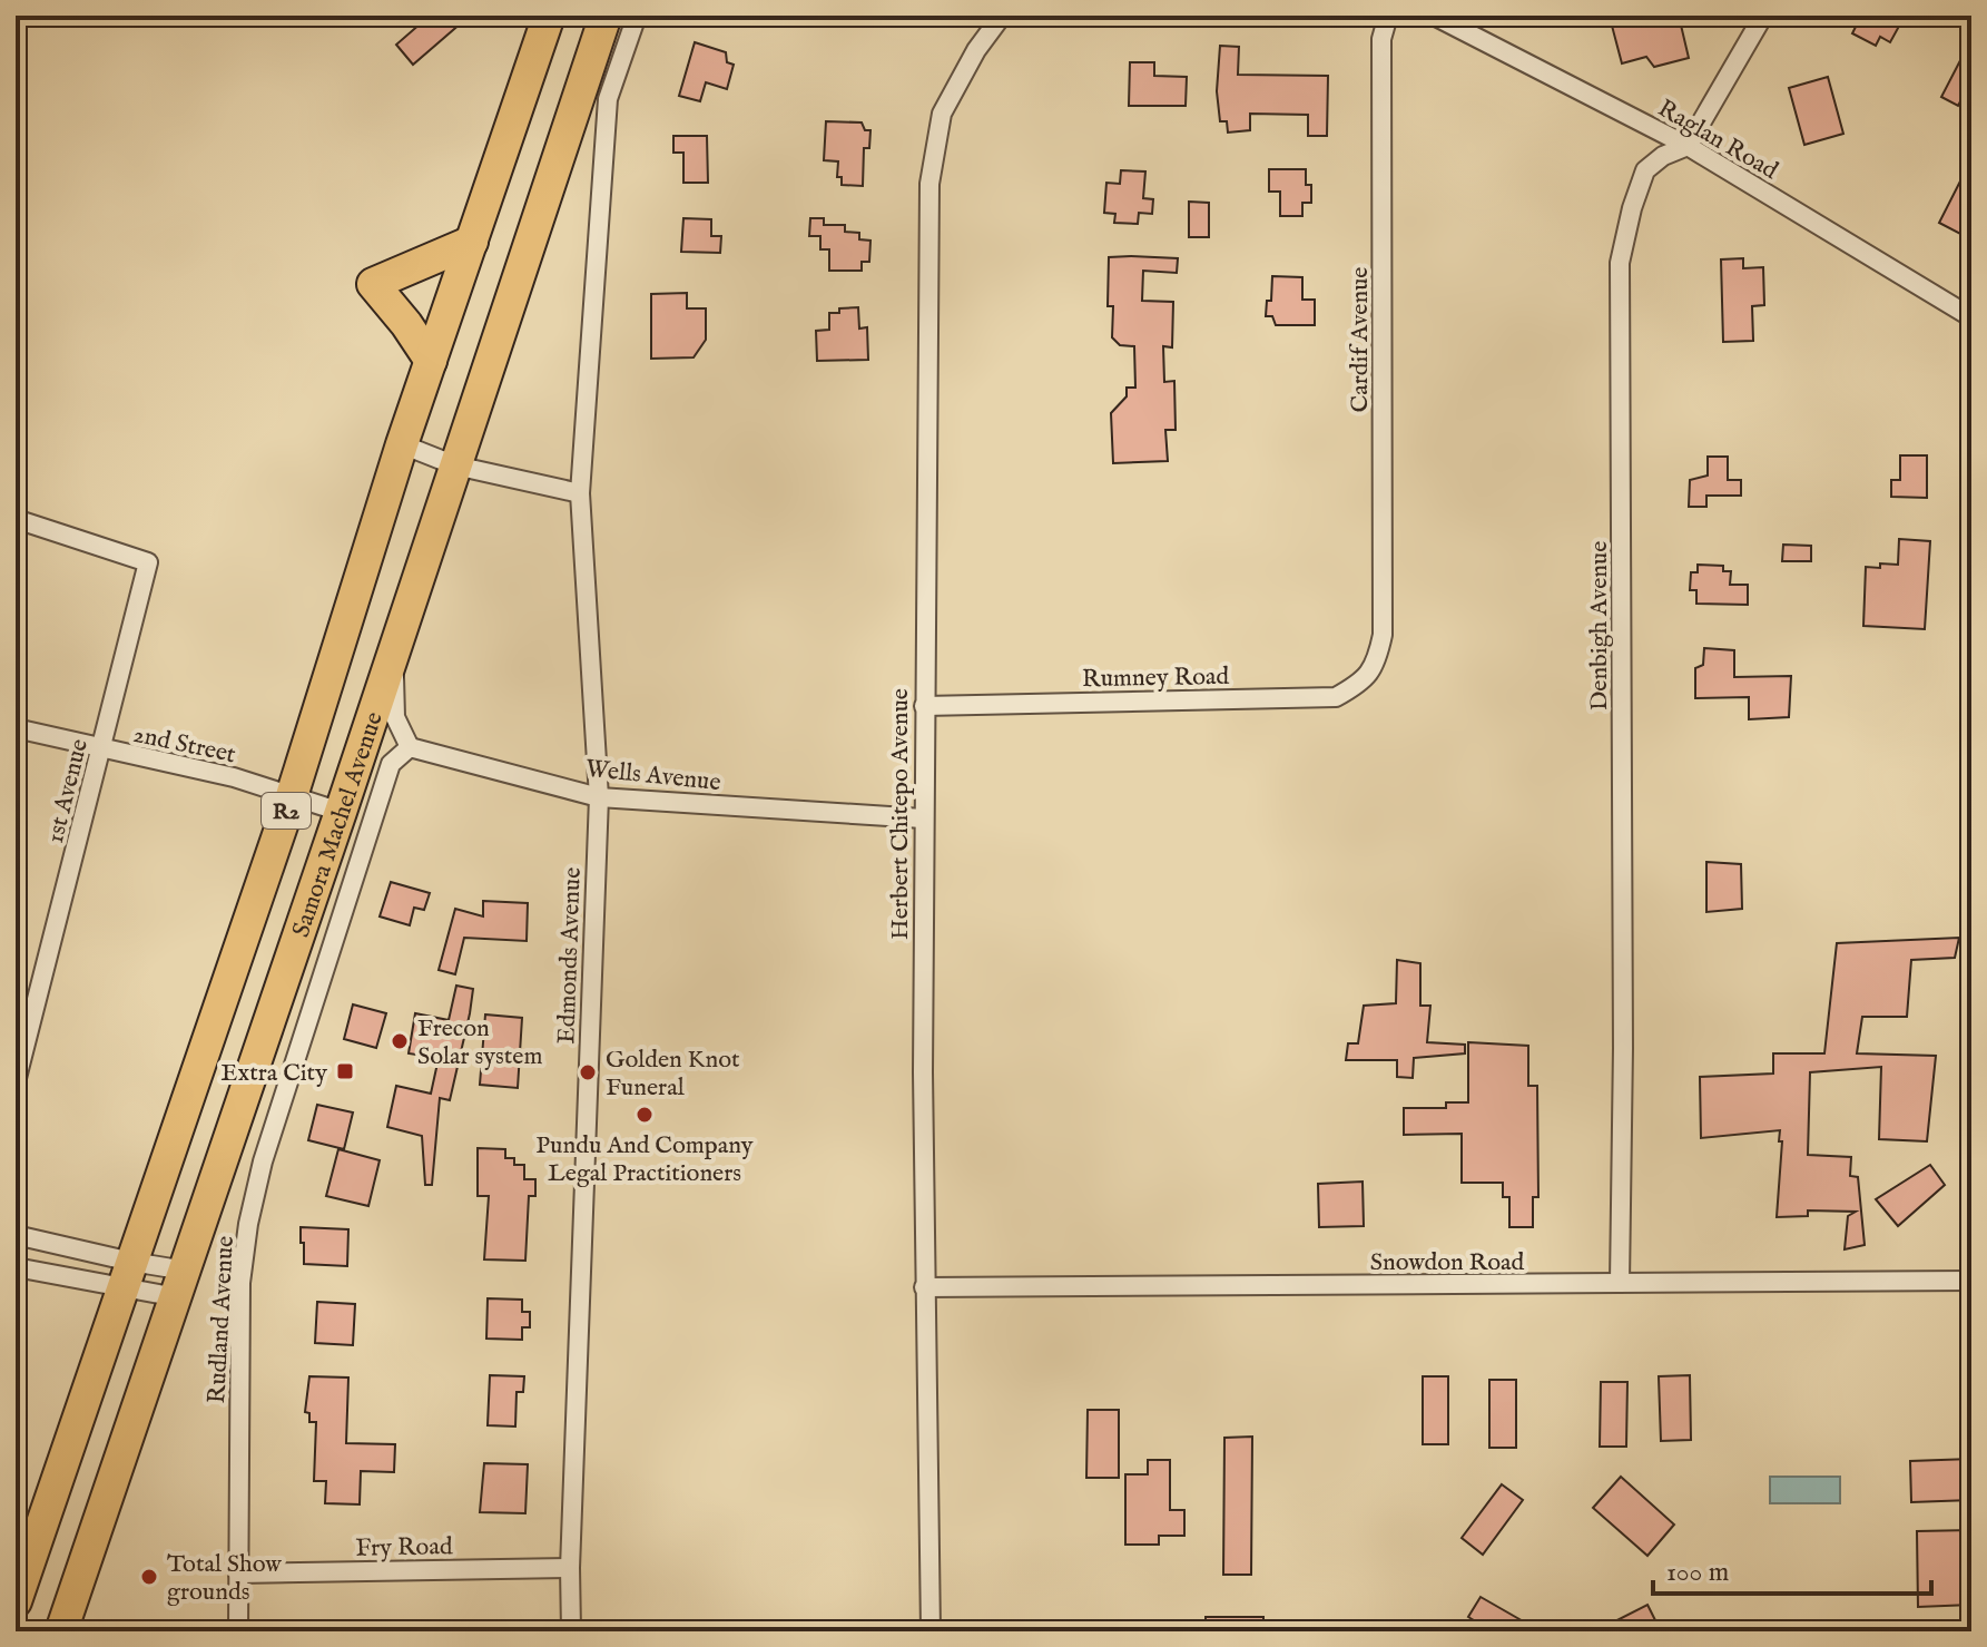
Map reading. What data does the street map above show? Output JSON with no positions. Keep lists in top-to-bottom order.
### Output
{
  "streets": {
    "highway": ["R2", "Samora Machel Avenue"],
    "street": [
      "Raglan Road",
      "Cardif Avenue",
      "Denbigh Avenue",
      "Rumney Road",
      "2nd Street",
      "Wells Avenue",
      "1st Avenue",
      "Herbert Chitepo Avenue",
      "Edmonds Avenue",
      "Snowdon Road",
      "Rudland Avenue",
      "Fry Road"
    ]
  },
  "crossings": [
    ["Raglan Road", "Denbigh Avenue"],
    ["Cardif Avenue", "Rumney Road"],
    ["Denbigh Avenue", "Snowdon Road"],
    ["Rumney Road", "Herbert Chitepo Avenue"],
    ["2nd Street", "1st Avenue"],
    ["2nd Street", "Samora Machel Avenue"],
    ["Wells Avenue", "Herbert Chitepo Avenue"],
    ["Wells Avenue", "Edmonds Avenue"],
    ["Wells Avenue", "Rudland Avenue"],
    ["Herbert Chitepo Avenue", "Snowdon Road"],
    ["Edmonds Avenue", "Fry Road"],
    ["Rudland Avenue", "Fry Road"]
  ],
  "places": {
    "other": [
      "Frecon Solar system",
      "Golden Knot Funeral",
      "Pundu And Company Legal Practitioners",
      "Total Show grounds"
    ],
    "transit": ["Extra City"]
  },
  "scale_bar": "100 m"
}
